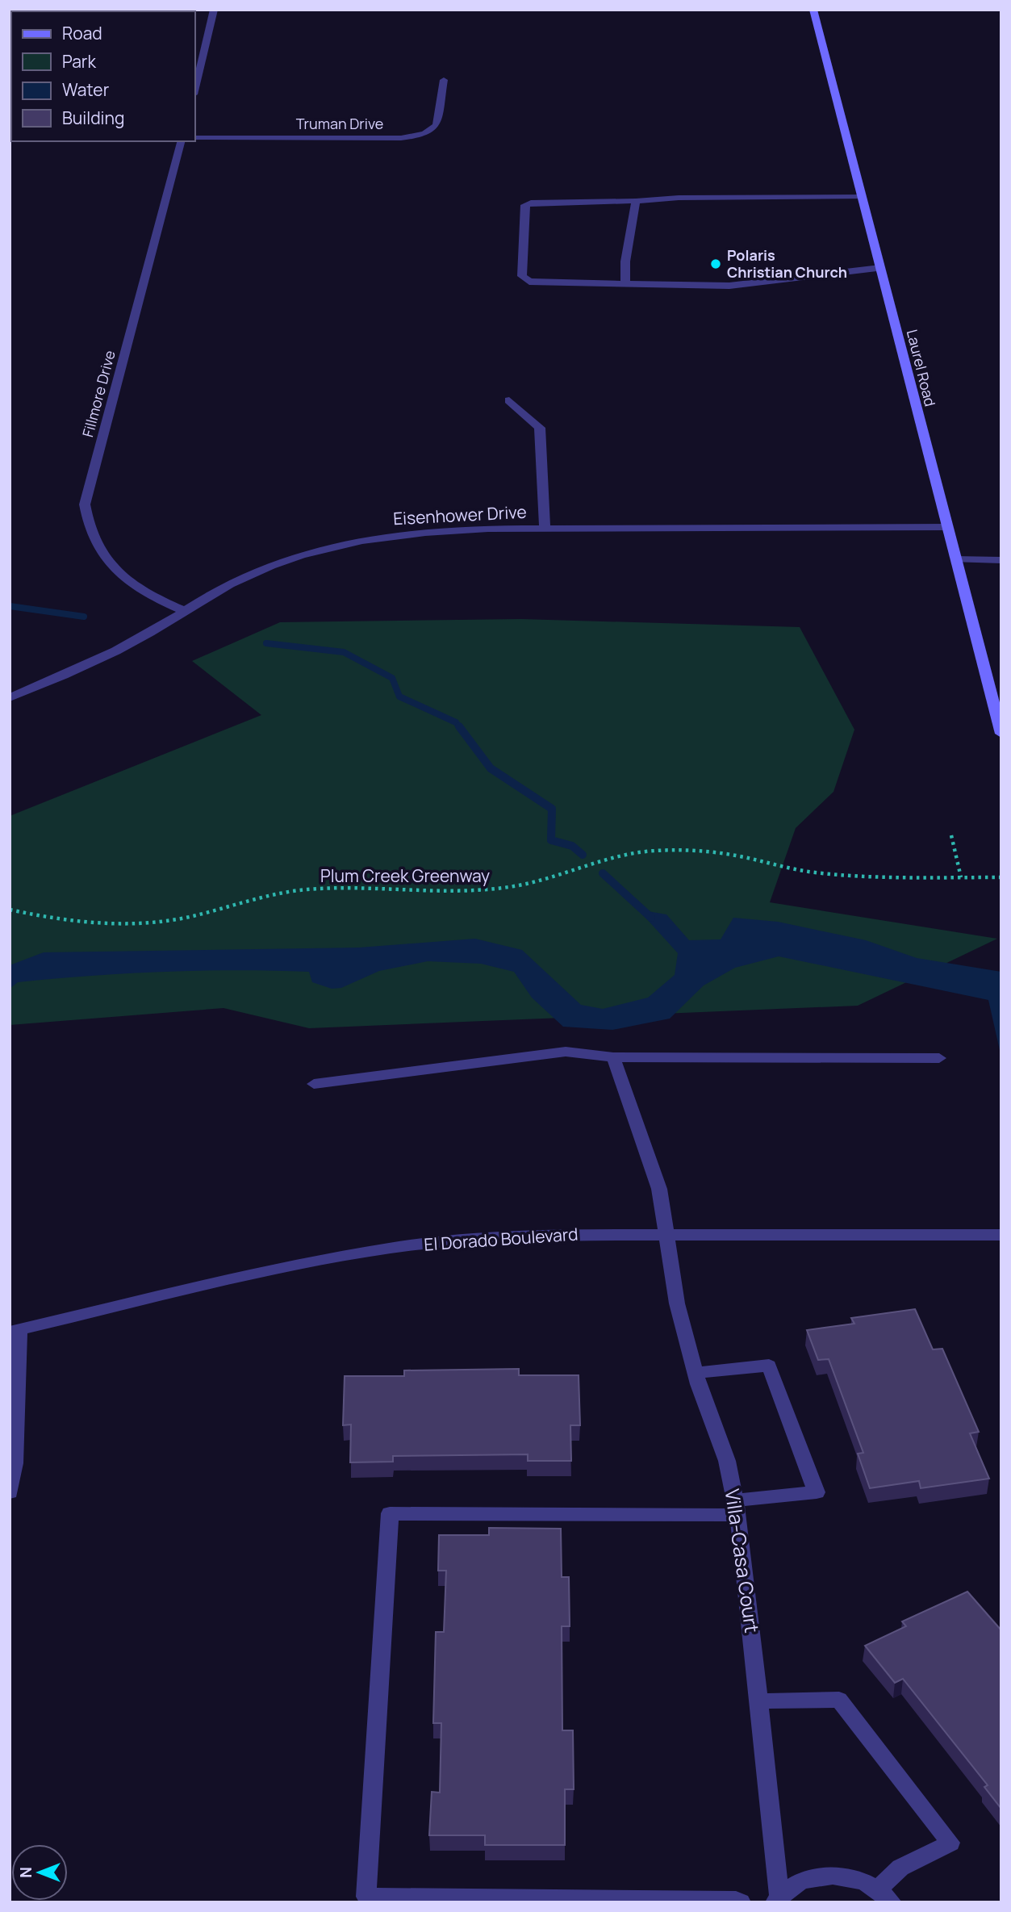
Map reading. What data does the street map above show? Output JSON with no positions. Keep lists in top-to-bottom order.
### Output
{
  "streets": {
    "street": [
      "Truman Drive",
      "Laurel Road",
      "Fillmore Drive",
      "Eisenhower Drive",
      "El Dorado Boulevard",
      "Villa-Casa Court"
    ],
    "path": ["Plum Creek Greenway"]
  },
  "crossings": [
    ["Laurel Road", "Eisenhower Drive"],
    ["Fillmore Drive", "Eisenhower Drive"],
    ["El Dorado Boulevard", "Villa-Casa Court"]
  ],
  "places": ["Polaris Christian Church"],
  "legend": [
    "Road",
    "Park",
    "Water",
    "Building"
  ],
  "north": "left"
}
